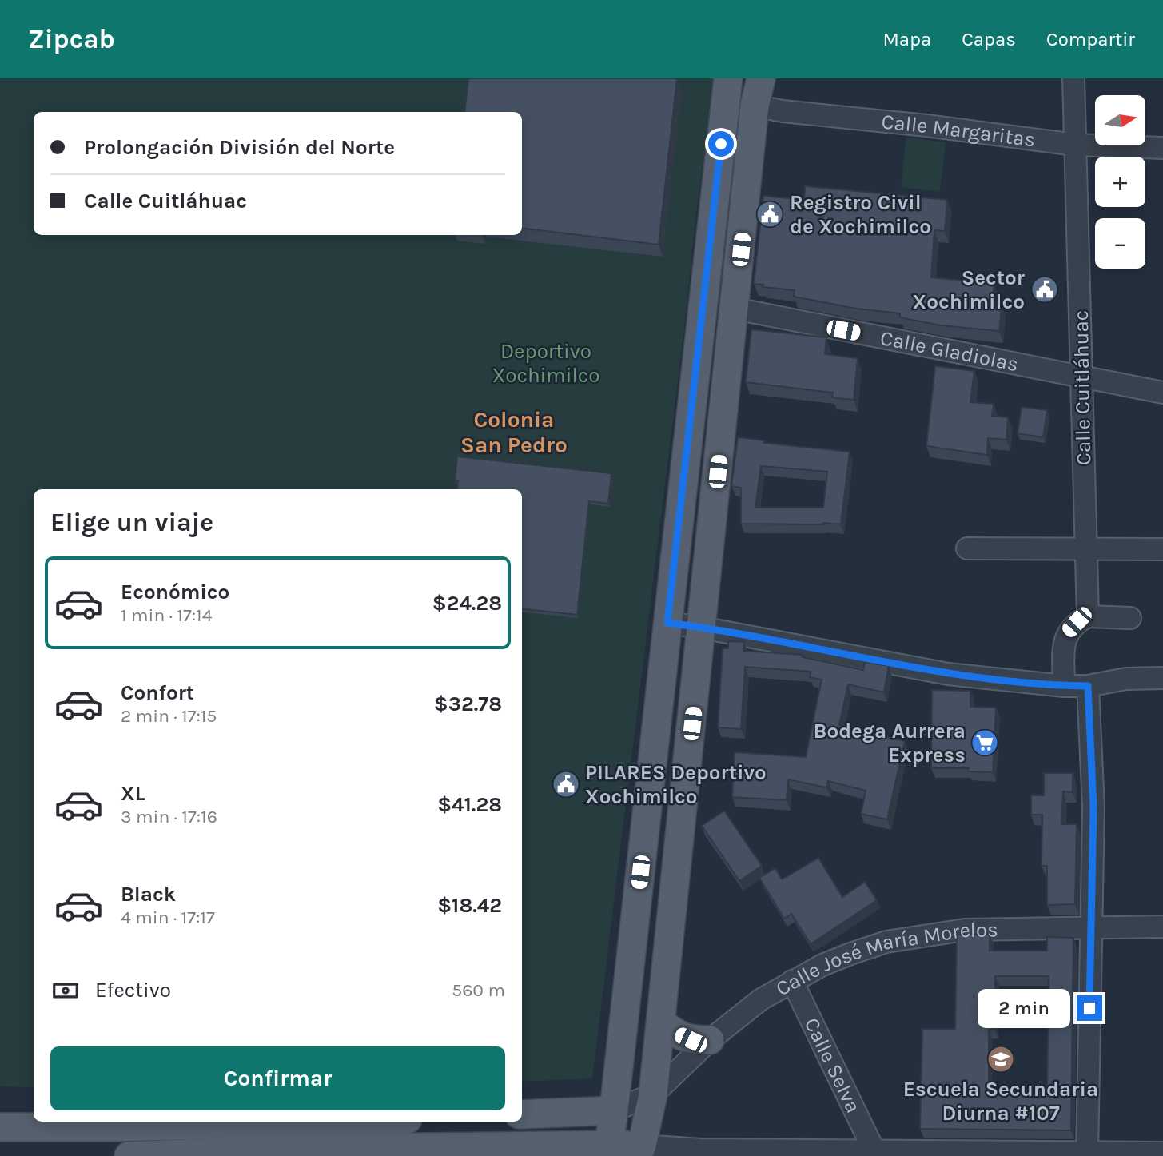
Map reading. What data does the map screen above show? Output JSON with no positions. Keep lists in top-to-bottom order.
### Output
{
  "streets": {
    "street": [
      "Calle Margaritas",
      "Calle Gladiolas",
      "Calle Cuitláhuac",
      "Calle José María Morelos",
      "Calle Selva"
    ]
  },
  "crossings": [
    ["Calle Margaritas", "Calle Cuitláhuac"],
    ["Calle Gladiolas", "Calle Cuitláhuac"],
    ["Calle José María Morelos", "Calle Selva"]
  ],
  "districts": ["Colonia San Pedro"],
  "parks": ["Deportivo Xochimilco"],
  "places": {
    "public building": ["Registro Civil de Xochimilco", "Sector Xochimilco", "PILARES Deportivo Xochimilco"],
    "supermarket": ["Bodega Aurrera Express"],
    "school or university": ["Escuela Secundaria Diurna #107"]
  },
  "north": "right",
  "page": {
    "header": "Zipcab",
    "nav": ["Mapa", "Capas", "Compartir"],
    "map_buttons": ["+", "−"],
    "banner": ["Prolongación División del Norte", "Calle Cuitláhuac"],
    "heading": "Elige un viaje",
    "list": [
      {
        "name": "Económico",
        "note": "1 min · 17:14",
        "value": "$24.28"
      },
      {
        "name": "Confort",
        "note": "2 min · 17:15",
        "value": "$32.78"
      },
      {
        "name": "XL",
        "note": "3 min · 17:16",
        "value": "$41.28"
      },
      {
        "name": "Black",
        "note": "4 min · 17:17",
        "value": "$18.42"
      }
    ],
    "pay": ["Efectivo", "560 m"],
    "bubble": "2 min",
    "buttons": "Confirmar"
  }
}
